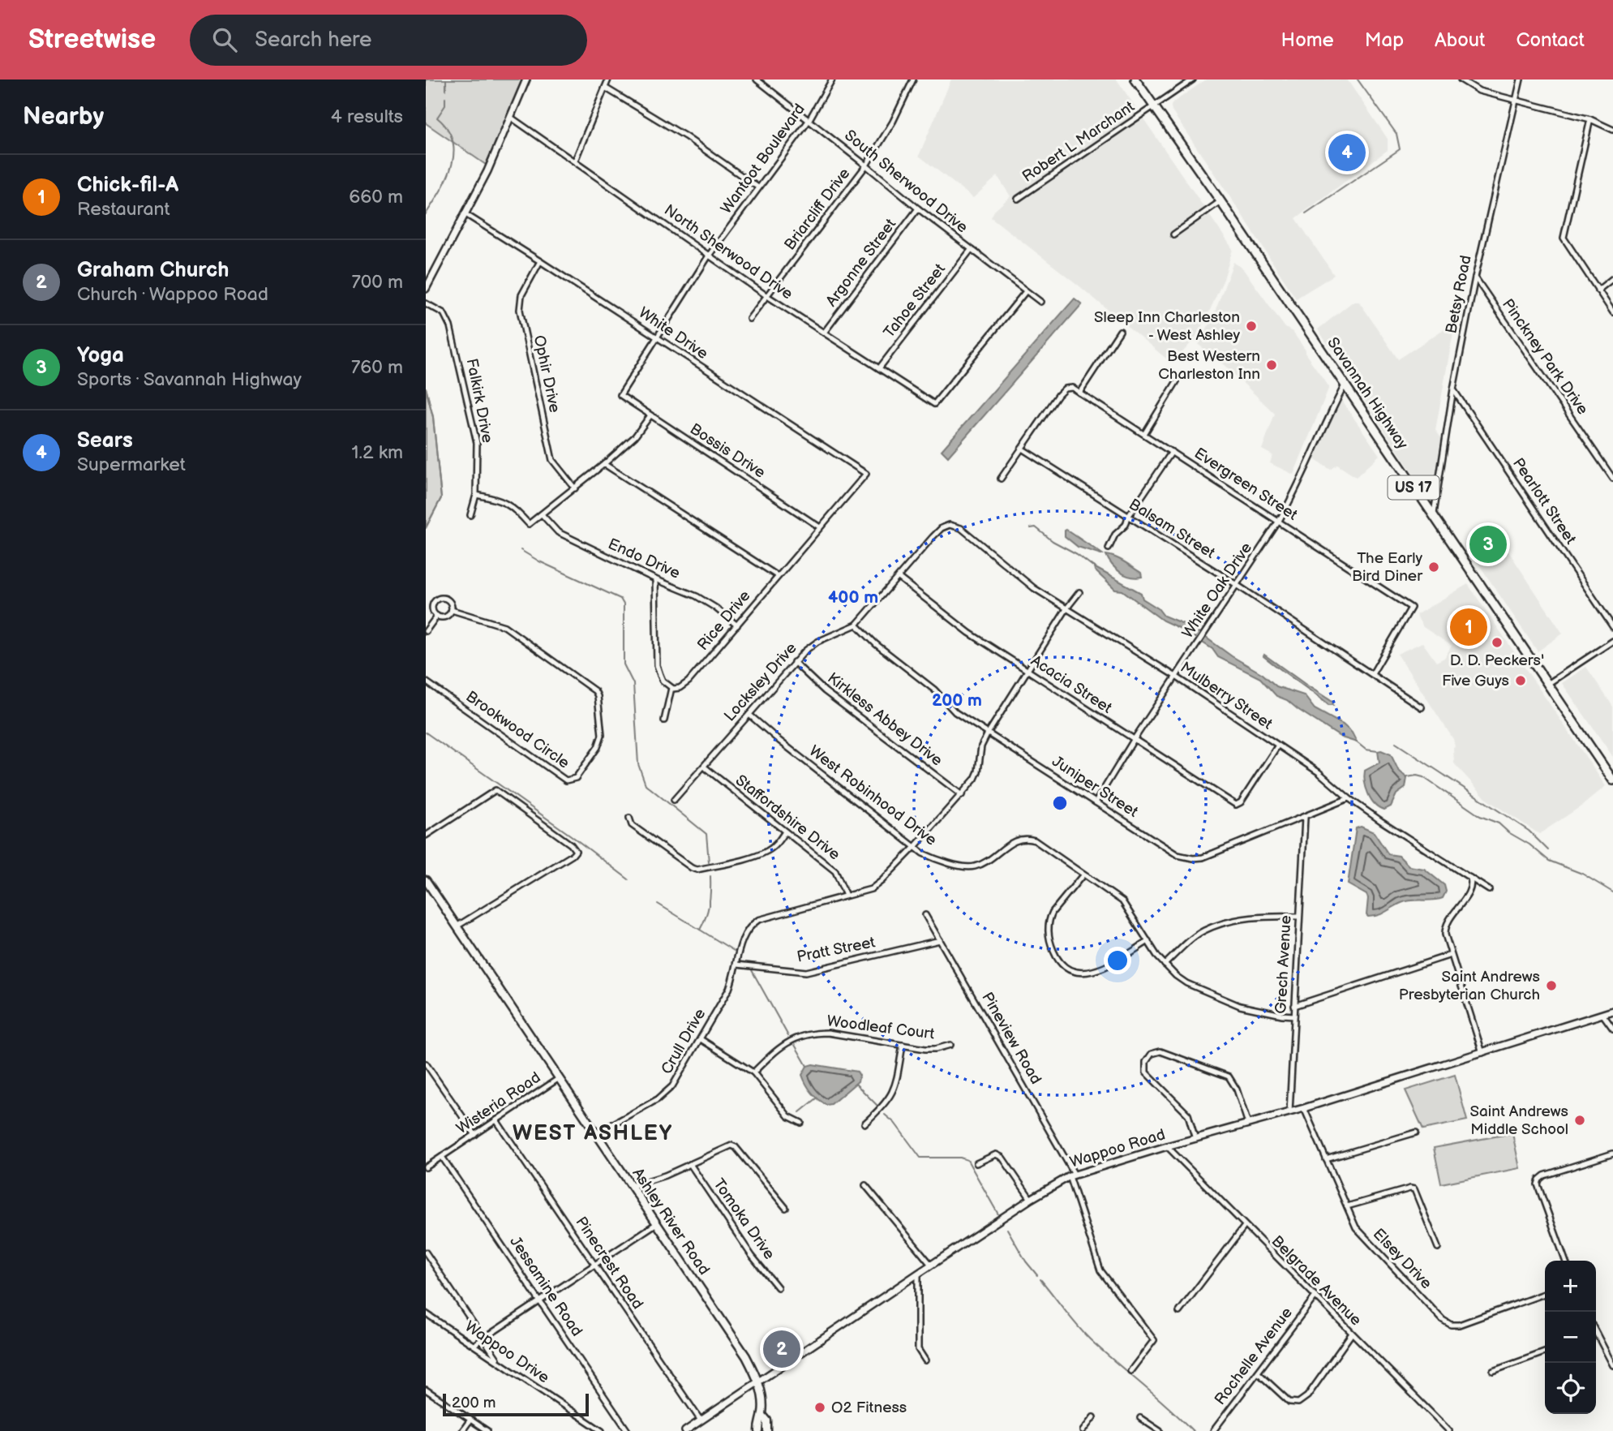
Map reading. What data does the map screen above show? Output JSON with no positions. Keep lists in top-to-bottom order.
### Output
{
  "streets": {
    "highway": ["Savannah Highway", "US 17"],
    "main road": ["Wappoo Road", "Ashley River Road"],
    "street": [
      "Robert L Marchant",
      "Wantoot Boulevard",
      "South Sherwood Drive",
      "Briarcliff Drive",
      "North Sherwood Drive",
      "Argonne Street",
      "Betsy Road",
      "Tahoe Street",
      "White Drive",
      "Pinckney Park Drive",
      "Ophir Drive",
      "Falkirk Drive",
      "Bossis Drive",
      "Evergreen Street",
      "Pearlott Street",
      "Balsam Street",
      "Endo Drive",
      "White Oak Drive",
      "Rice Drive",
      "Locksley Drive",
      "Acacia Street",
      "Mulberry Street",
      "Kirkless Abbey Drive",
      "Brookwood Circle",
      "Juniper Street",
      "West Robinhood Drive",
      "Staffordshire Drive",
      "Pratt Street",
      "Grech Avenue",
      "Woodleaf Court",
      "Pineview Road",
      "Crull Drive",
      "Wisteria Road",
      "Tomoka Drive",
      "Elsey Drive",
      "Pinecrest Road",
      "Belgrade Avenue",
      "Jessamine Road",
      "Wappoo Drive",
      "Rochelle Avenue"
    ]
  },
  "crossings": [
    ["Robert L Marchant", "Savannah Highway"],
    ["Wantoot Boulevard", "South Sherwood Drive"],
    ["Wantoot Boulevard", "North Sherwood Drive"],
    ["Wantoot Boulevard", "White Drive"],
    ["Wantoot Boulevard", "Bossis Drive"],
    ["South Sherwood Drive", "Briarcliff Drive"],
    ["South Sherwood Drive", "North Sherwood Drive"],
    ["South Sherwood Drive", "Argonne Street"],
    ["South Sherwood Drive", "Tahoe Street"],
    ["Briarcliff Drive", "North Sherwood Drive"],
    ["North Sherwood Drive", "Argonne Street"],
    ["North Sherwood Drive", "Tahoe Street"],
    ["Betsy Road", "Pinckney Park Drive"],
    ["Betsy Road", "Savannah Highway"],
    ["Betsy Road", "Pearlott Street"],
    ["White Drive", "Ophir Drive"],
    ["White Drive", "Rice Drive"],
    ["Savannah Highway", "White Oak Drive"],
    ["Bossis Drive", "Rice Drive"],
    ["Evergreen Street", "Balsam Street"],
    ["Evergreen Street", "White Oak Drive"],
    ["Balsam Street", "White Oak Drive"],
    ["Endo Drive", "Rice Drive"],
    ["White Oak Drive", "Acacia Street"],
    ["White Oak Drive", "Mulberry Street"],
    ["White Oak Drive", "Juniper Street"],
    ["Locksley Drive", "Acacia Street"],
    ["Locksley Drive", "Mulberry Street"],
    ["Locksley Drive", "Kirkless Abbey Drive"],
    ["Locksley Drive", "Juniper Street"],
    ["Locksley Drive", "West Robinhood Drive"],
    ["Locksley Drive", "Staffordshire Drive"],
    ["Acacia Street", "Mulberry Street"],
    ["Mulberry Street", "Juniper Street"],
    ["Juniper Street", "Grech Avenue"],
    ["West Robinhood Drive", "Grech Avenue"],
    ["Staffordshire Drive", "Crull Drive"],
    ["Pratt Street", "Pineview Road"],
    ["Pratt Street", "Crull Drive"],
    ["Grech Avenue", "Wappoo Road"],
    ["Pineview Road", "Wappoo Road"],
    ["Crull Drive", "Ashley River Road"],
    ["Wisteria Road", "Ashley River Road"],
    ["Wisteria Road", "Pinecrest Road"],
    ["Wisteria Road", "Jessamine Road"],
    ["Wappoo Road", "Ashley River Road"],
    ["Wappoo Road", "Elsey Drive"],
    ["Wappoo Road", "Pinecrest Road"],
    ["Wappoo Road", "Belgrade Avenue"],
    ["Belgrade Avenue", "Rochelle Avenue"]
  ],
  "districts": ["WEST ASHLEY"],
  "places": [
    "Sleep Inn Charleston - West Ashley",
    "Best Western Charleston Inn",
    "The Early Bird Diner",
    "D. D. Peckers'",
    "Five Guys",
    "Saint Andrews Presbyterian Church",
    "Saint Andrews Middle School",
    "O2 Fitness"
  ],
  "scale_bar": "200 m",
  "page": {
    "header": "Streetwise",
    "search": "Search here",
    "nav": [
      "Home",
      "Map",
      "About",
      "Contact"
    ],
    "heading": ["Nearby", "4 results"],
    "pins": [
      "4",
      "3",
      "1",
      "2"
    ],
    "list": [
      {
        "mark": "1",
        "name": "Chick-fil-A",
        "note": "Restaurant",
        "value": "660 m"
      },
      {
        "mark": "2",
        "name": "Graham Church",
        "note": "Church · Wappoo Road",
        "value": "700 m"
      },
      {
        "mark": "3",
        "name": "Yoga",
        "note": "Sports · Savannah Highway",
        "value": "760 m"
      },
      {
        "mark": "4",
        "name": "Sears",
        "note": "Supermarket",
        "value": "1.2 km"
      }
    ],
    "map_buttons": ["+", "−"],
    "scale": "200 m"
  },
  "rings": ["400 m", "200 m"]
}
